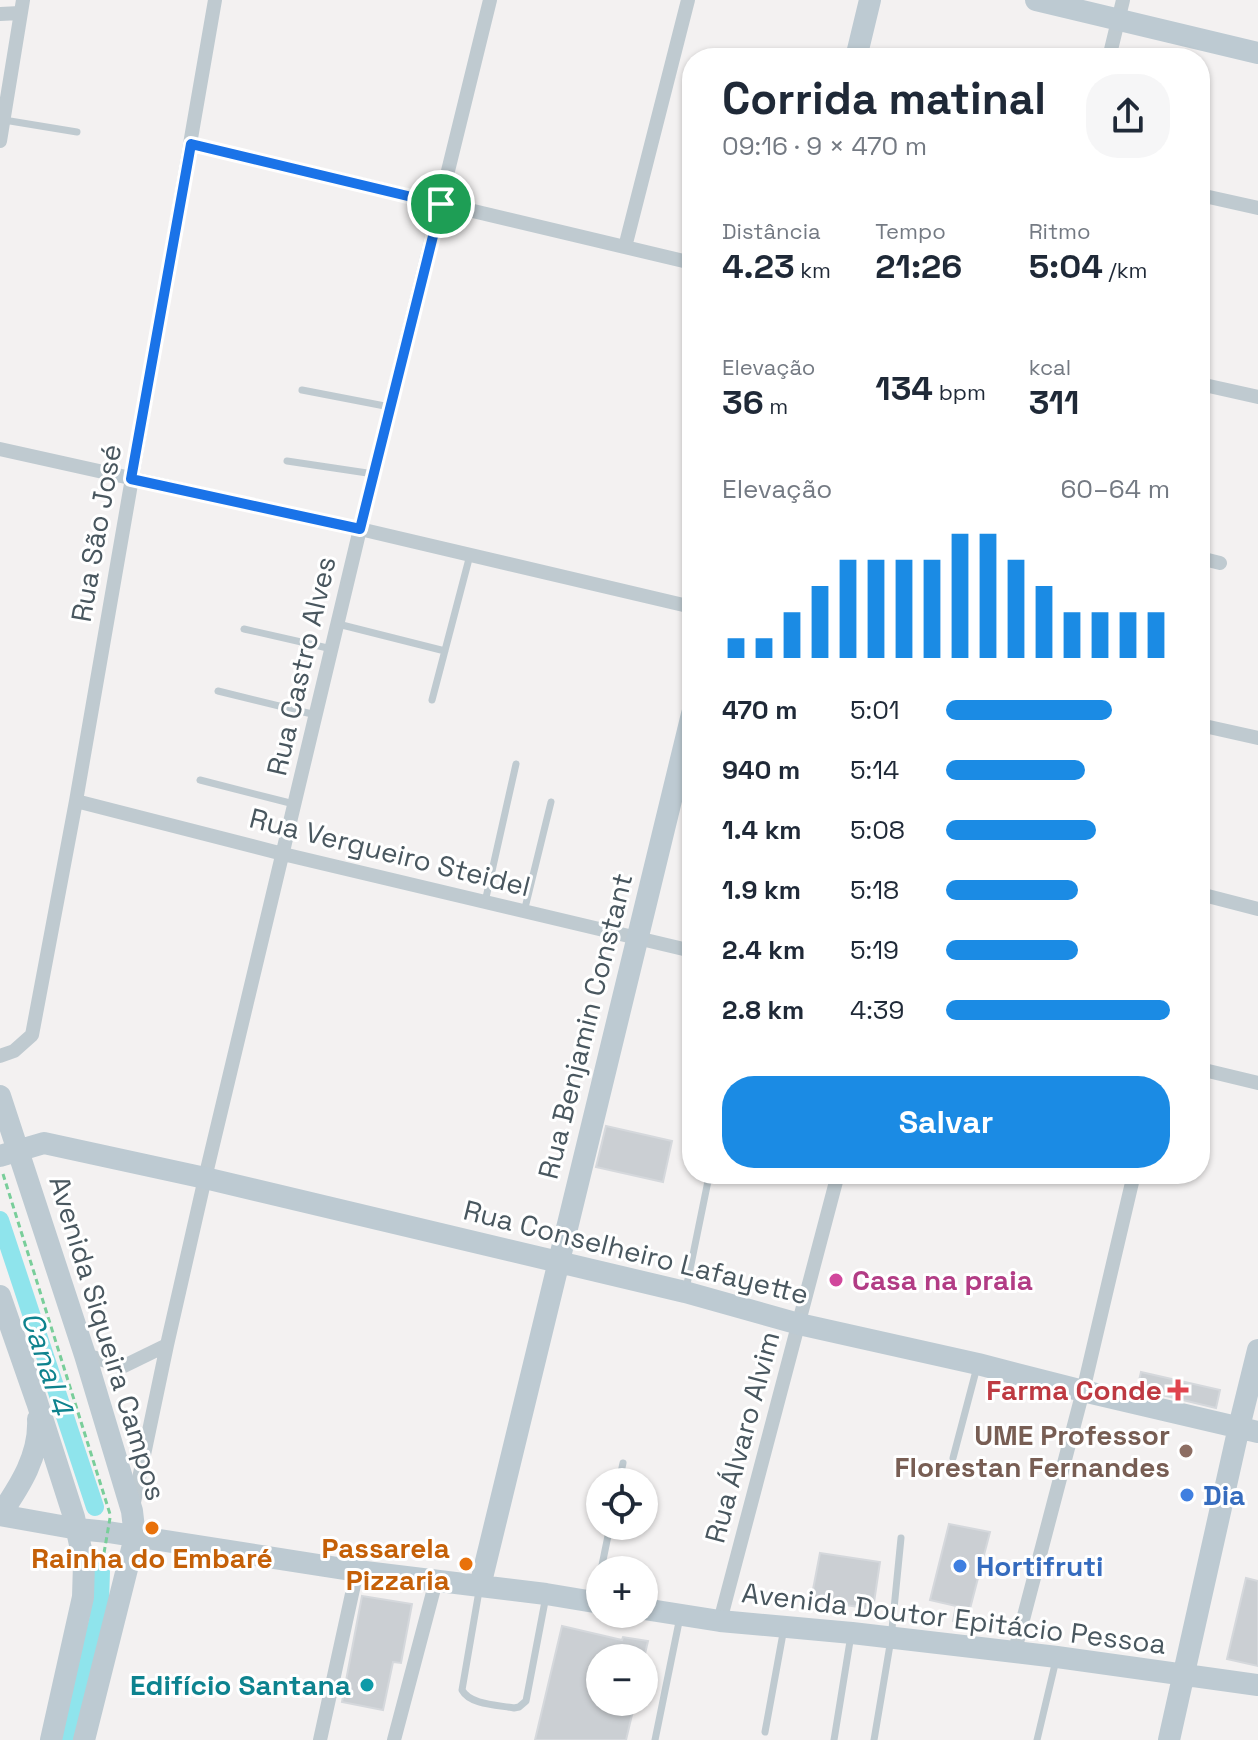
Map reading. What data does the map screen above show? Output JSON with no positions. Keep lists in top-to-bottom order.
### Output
{
  "streets": {
    "main road": [
      "Rua Benjamin Constant",
      "Rua Conselheiro Lafayette",
      "Avenida Siqueira Campos",
      "Avenida Doutor Epitácio Pessoa"
    ],
    "street": [
      "Rua São José",
      "Rua Castro Alves",
      "Rua Vergueiro Steidel",
      "Rua Álvaro Alvim"
    ]
  },
  "crossings": [
    ["Rua São José", "Rua Vergueiro Steidel"],
    ["Rua Castro Alves", "Rua Vergueiro Steidel"],
    ["Rua Castro Alves", "Rua Conselheiro Lafayette"],
    ["Rua Castro Alves", "Avenida Siqueira Campos"],
    ["Rua Vergueiro Steidel", "Rua Benjamin Constant"],
    ["Rua Benjamin Constant", "Rua Conselheiro Lafayette"],
    ["Rua Conselheiro Lafayette", "Avenida Siqueira Campos"],
    ["Rua Conselheiro Lafayette", "Rua Álvaro Alvim"],
    ["Rua Álvaro Alvim", "Avenida Doutor Epitácio Pessoa"]
  ],
  "water": ["Canal 4"],
  "places": {
    "other": [
      "Casa na praia",
      "UME Professor Florestan Fernandes",
      "Dia",
      "Rainha do Embaré",
      "Passarela Pizzaria",
      "Hortifruti",
      "Edifício Santana"
    ],
    "health": ["Farma Conde"]
  },
  "page": {
    "heading": ["Corrida matinal", "09:16 · 9 × 470 m"],
    "stats": [
      ["Distância", "4.23 km"],
      ["Tempo", "21:26"],
      ["Ritmo", "5:04 /km"],
      ["Elevação", "36 m"],
      ["134 bpm"],
      ["kcal", "311"]
    ],
    "chart": ["Elevação", "60–64 m"],
    "list": [
      {
        "name": "470 m",
        "note": "5:01"
      },
      {
        "name": "940 m",
        "note": "5:14"
      },
      {
        "name": "1.4 km",
        "note": "5:08"
      },
      {
        "name": "1.9 km",
        "note": "5:18"
      },
      {
        "name": "2.4 km",
        "note": "5:19"
      },
      {
        "name": "2.8 km",
        "note": "4:39"
      }
    ],
    "buttons": "Salvar",
    "map_buttons": ["+", "−"]
  }
}
